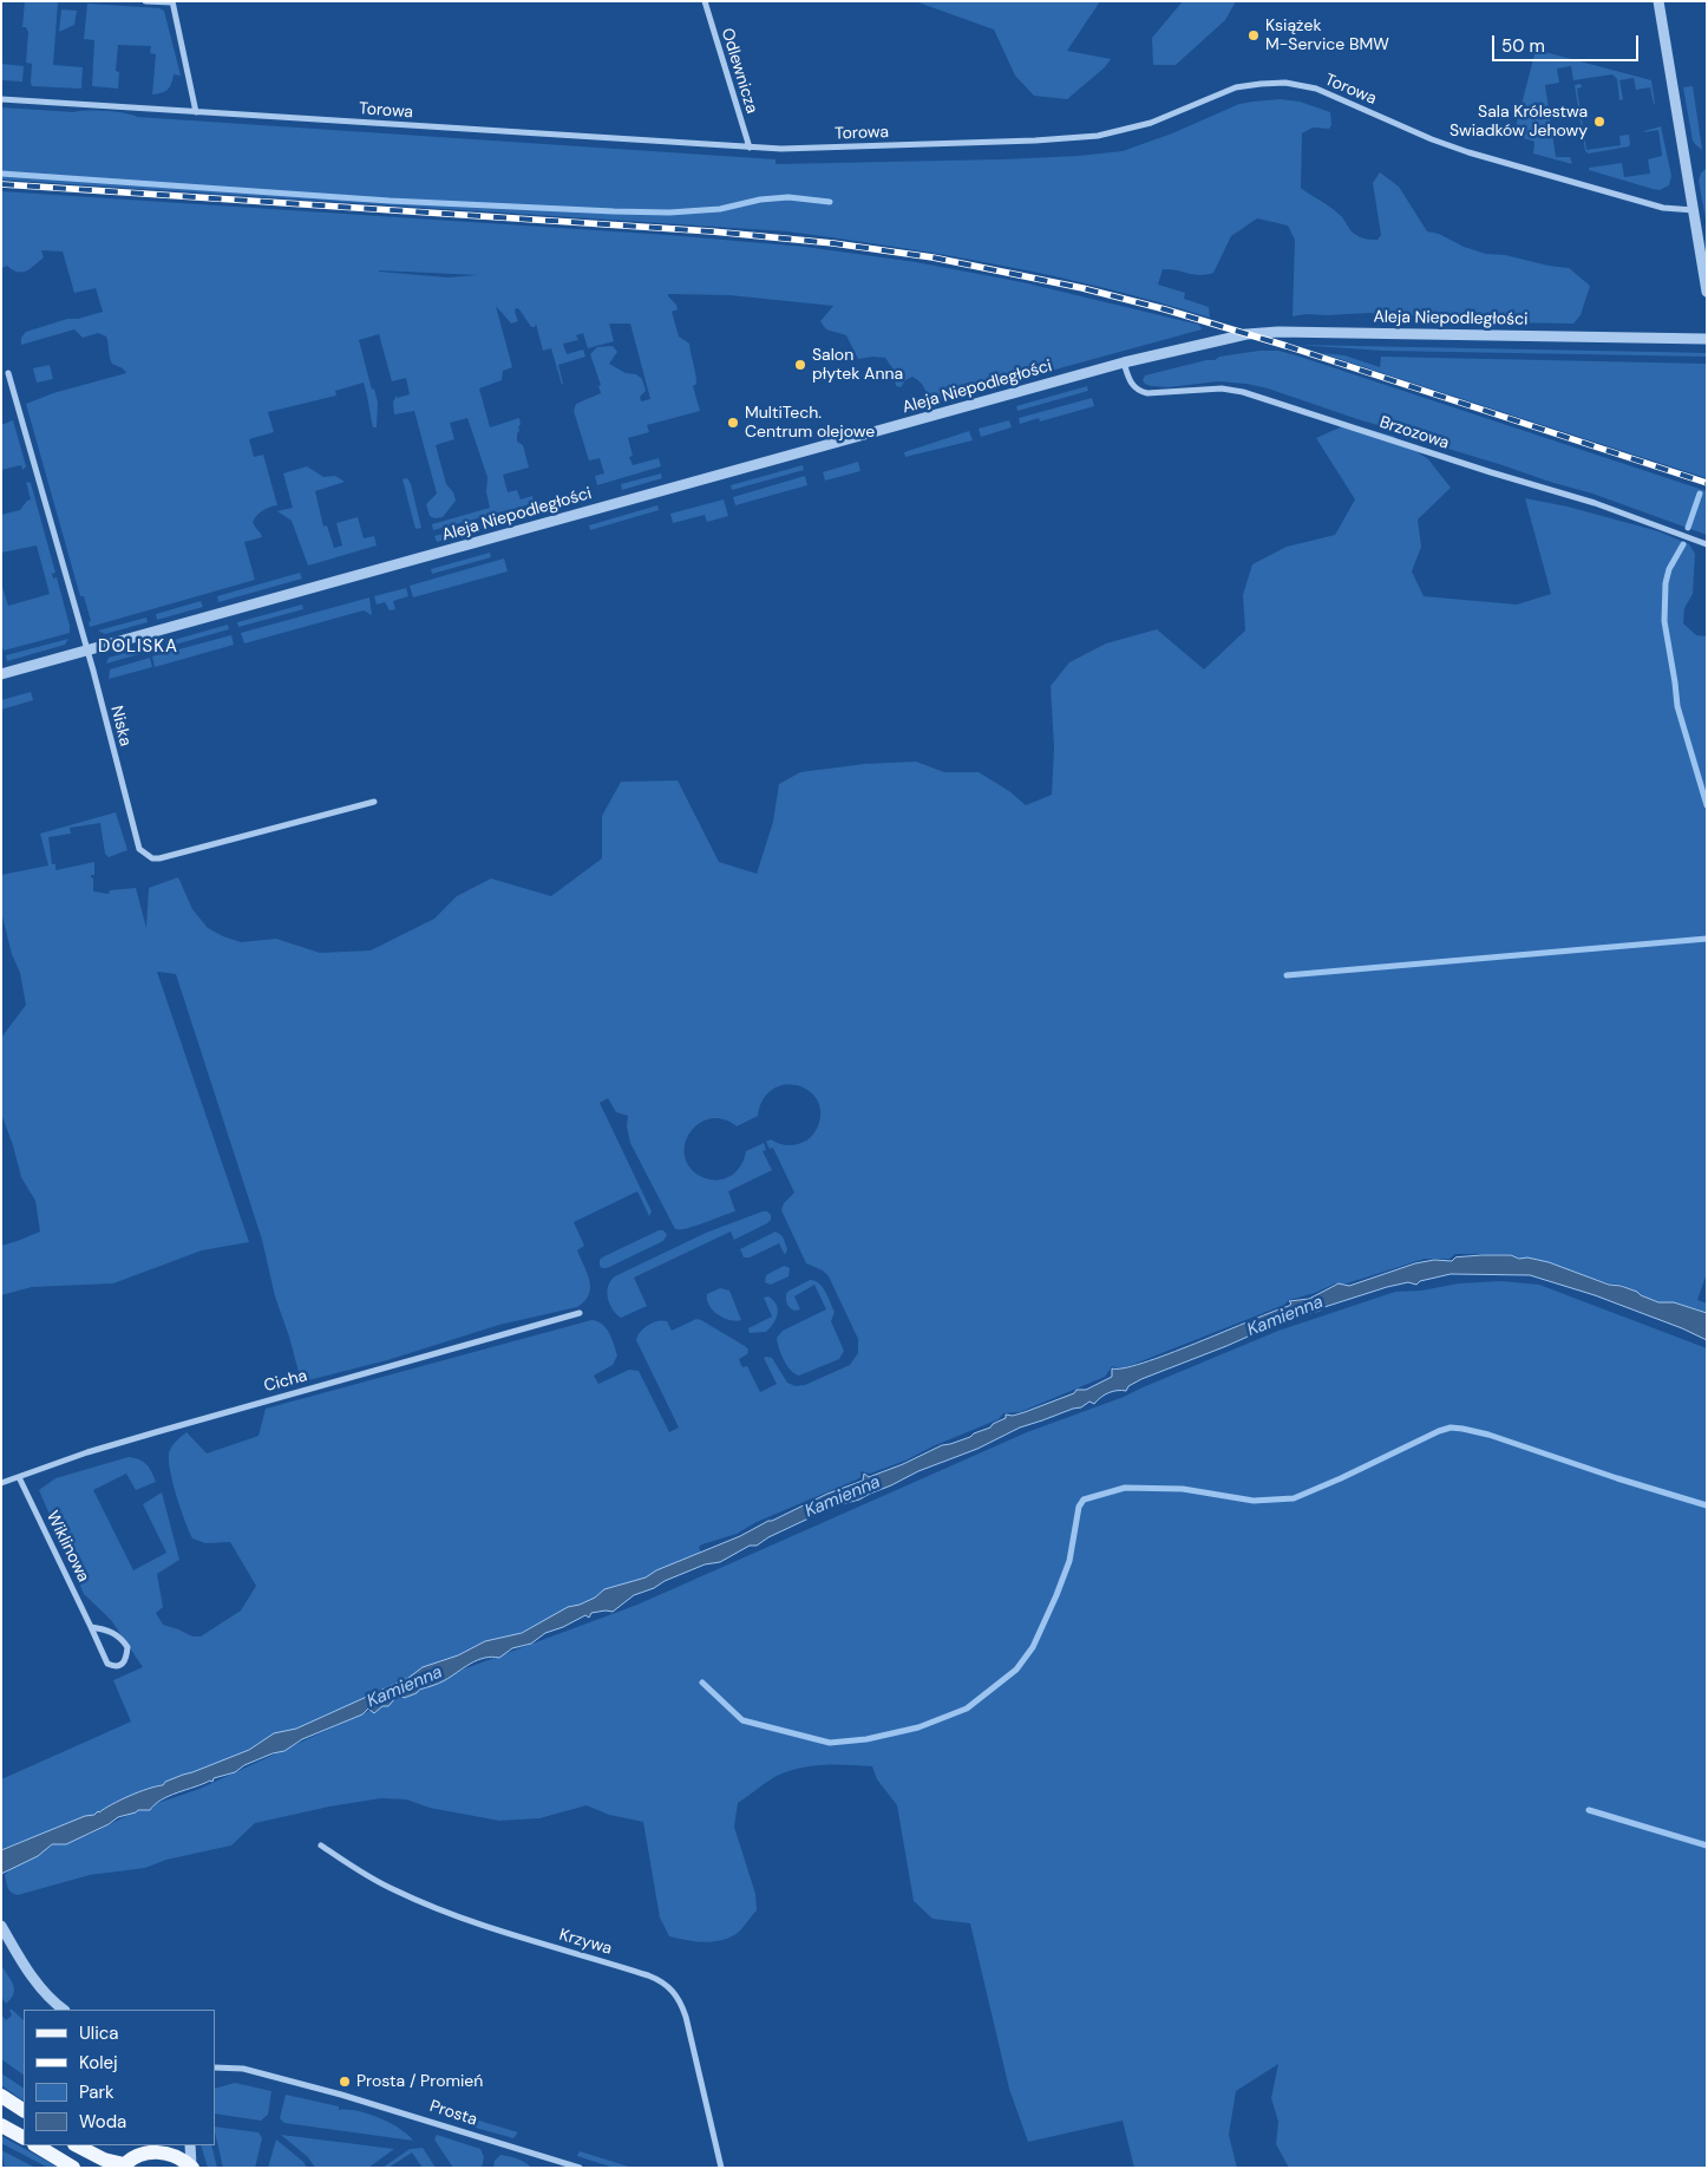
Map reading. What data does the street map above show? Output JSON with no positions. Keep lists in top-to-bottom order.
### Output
{
  "streets": {
    "street": [
      "Odlewnicza",
      "Torowa",
      "Aleja Niepodległości",
      "Brzozowa",
      "Niska",
      "Cicha",
      "Wiklinowa",
      "Krzywa",
      "Prosta"
    ]
  },
  "crossings": [
    ["Odlewnicza", "Torowa"],
    ["Aleja Niepodległości", "Brzozowa"],
    ["Aleja Niepodległości", "Niska"],
    ["Cicha", "Wiklinowa"]
  ],
  "districts": ["DOLISKA"],
  "water": ["Kamienna"],
  "places": [
    "Książek M-Service BMW",
    "Sala Królestwa Swiadków Jehowy",
    "Salon płytek Anna",
    "MultiTech. Centrum olejowe",
    "Prosta / Promień"
  ],
  "legend": [
    "Ulica",
    "Kolej",
    "Park",
    "Woda"
  ],
  "scale_bar": "50 m"
}
